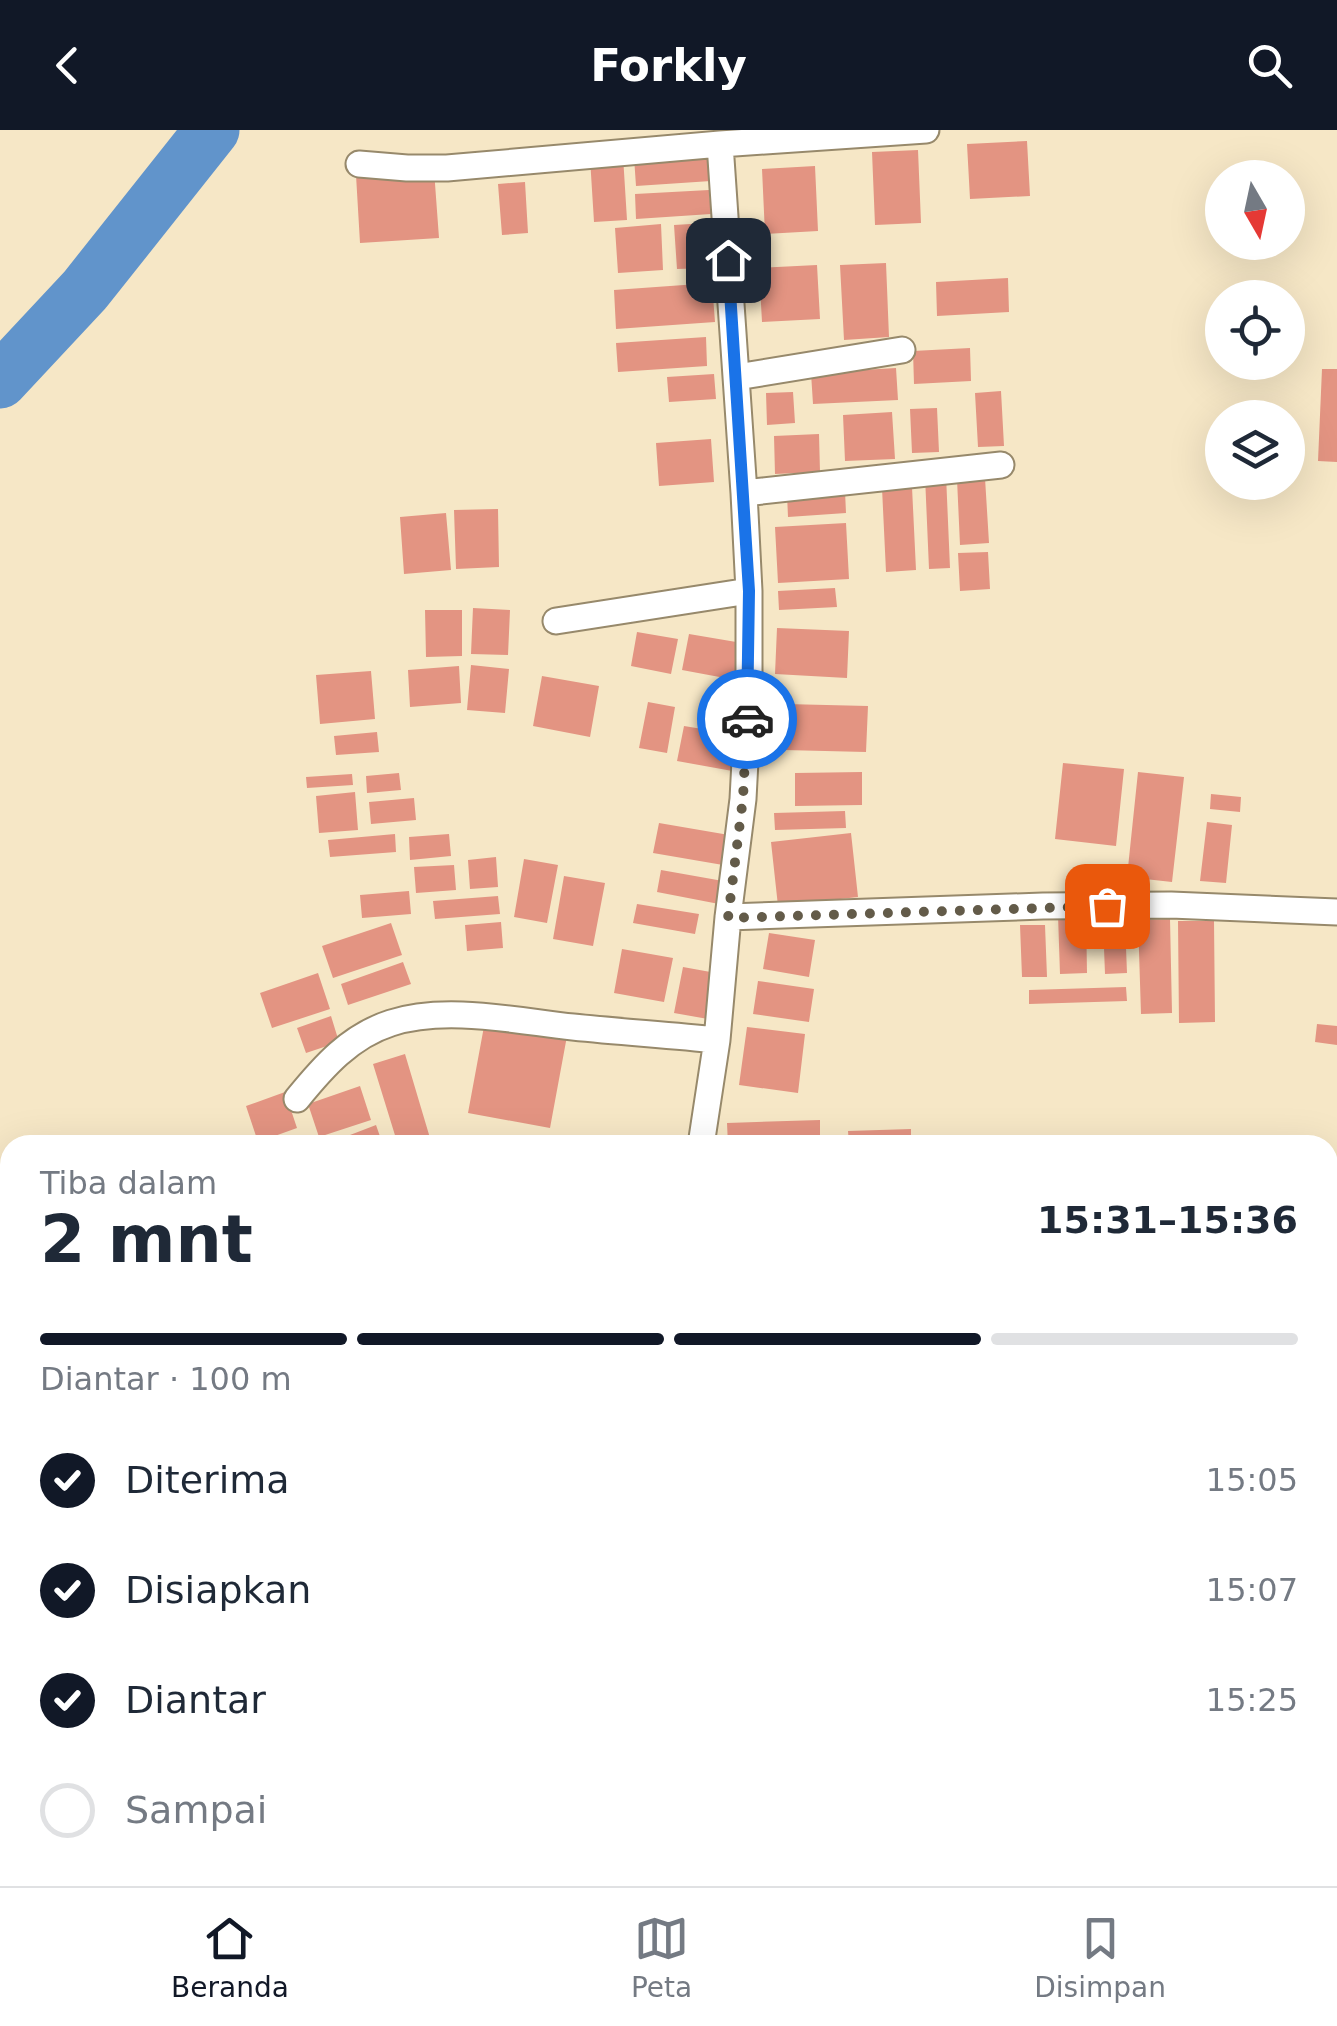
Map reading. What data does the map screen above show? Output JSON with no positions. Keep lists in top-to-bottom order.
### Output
{
  "north": "bottom",
  "page": {
    "header": "Forkly",
    "heading": ["2 mnt", "Tiba dalam", "15:31–15:36"],
    "bar": "Diantar · 100 m",
    "list": [
      ["Diterima", "15:05"],
      ["Disiapkan", "15:07"],
      ["Diantar", "15:25"],
      "Sampai"
    ],
    "tabs": ["Beranda", "Peta", "Disimpan"]
  }
}
